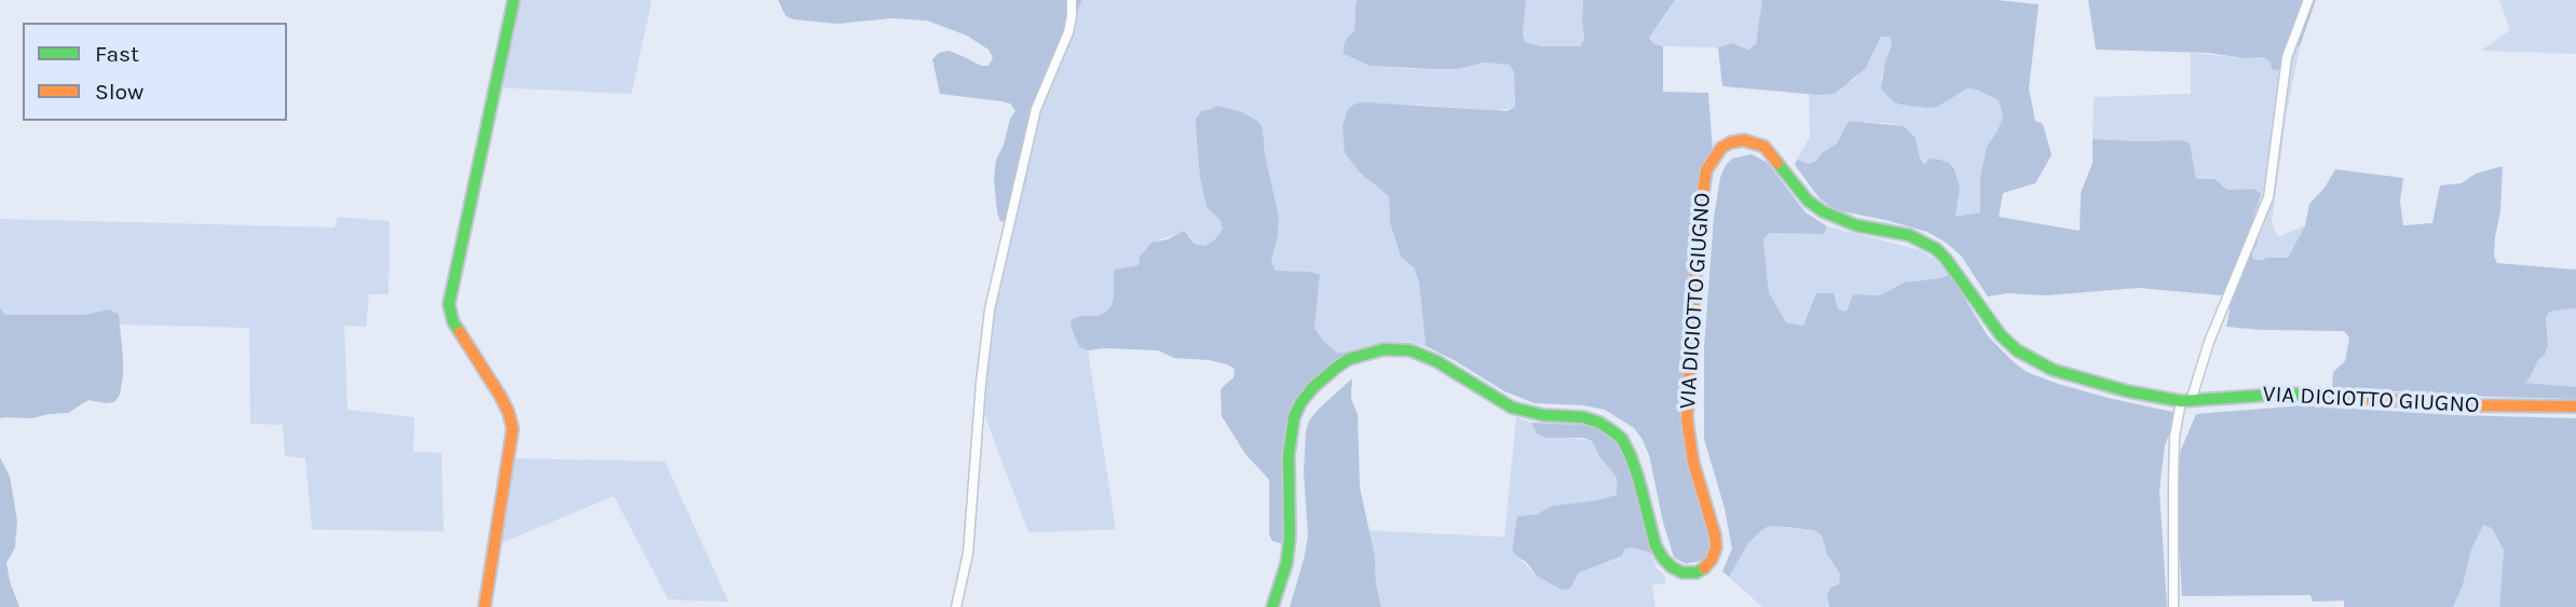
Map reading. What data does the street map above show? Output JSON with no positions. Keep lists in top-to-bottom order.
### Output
{
  "streets": {
    "main road": ["VIA DICIOTTO GIUGNO"]
  },
  "legend": ["Fast", "Slow"]
}
